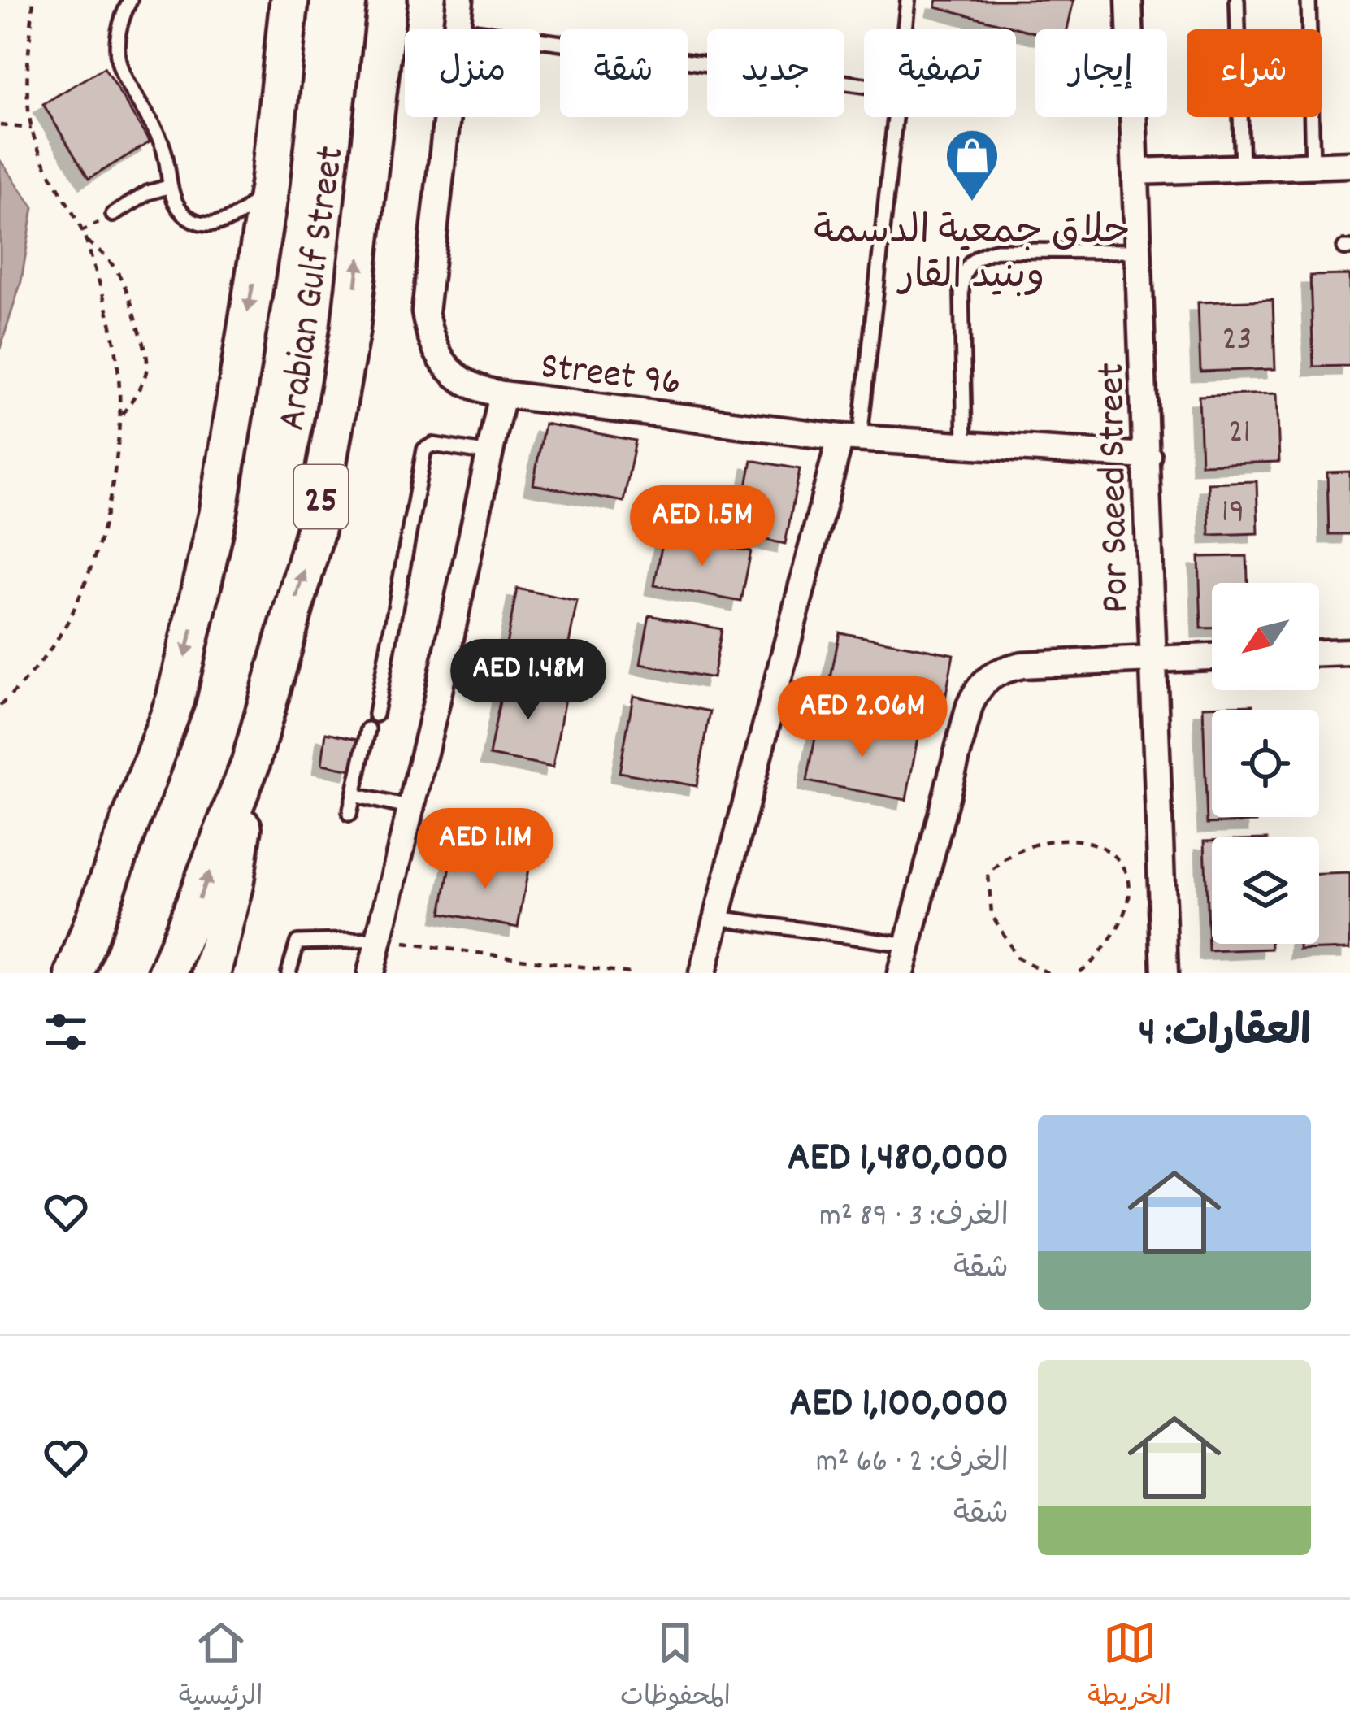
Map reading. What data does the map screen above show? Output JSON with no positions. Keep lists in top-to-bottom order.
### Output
{
  "streets": {
    "main road": ["Arabian Gulf Street", "25"],
    "street": ["Street 96", "Por Saeed Street"]
  },
  "crossings": [
    ["Street 96", "Por Saeed Street"]
  ],
  "places": {
    "shop": ["حلاق جمعية الدسمة وبنيد القار"]
  },
  "house_numbers": ["23", "21", "19"],
  "north": "bottom left",
  "page": {
    "chip": [
      "شراء",
      "إيجار",
      "تصفية",
      "جديد",
      "شقة",
      "منزل"
    ],
    "price": [
      "AED 1.5M",
      "AED 1.48M",
      "AED 2.06M",
      "AED 1.1M"
    ],
    "heading": "العقارات: 4",
    "list": [
      {
        "name": "AED 1,480,000",
        "note": "الغرف: 3 · 89 m² · شقة"
      },
      {
        "name": "AED 1,100,000",
        "note": "الغرف: 2 · 66 m² · شقة"
      }
    ],
    "tabs": ["الخريطة", "المحفوظات", "الرئيسية"]
  }
}
